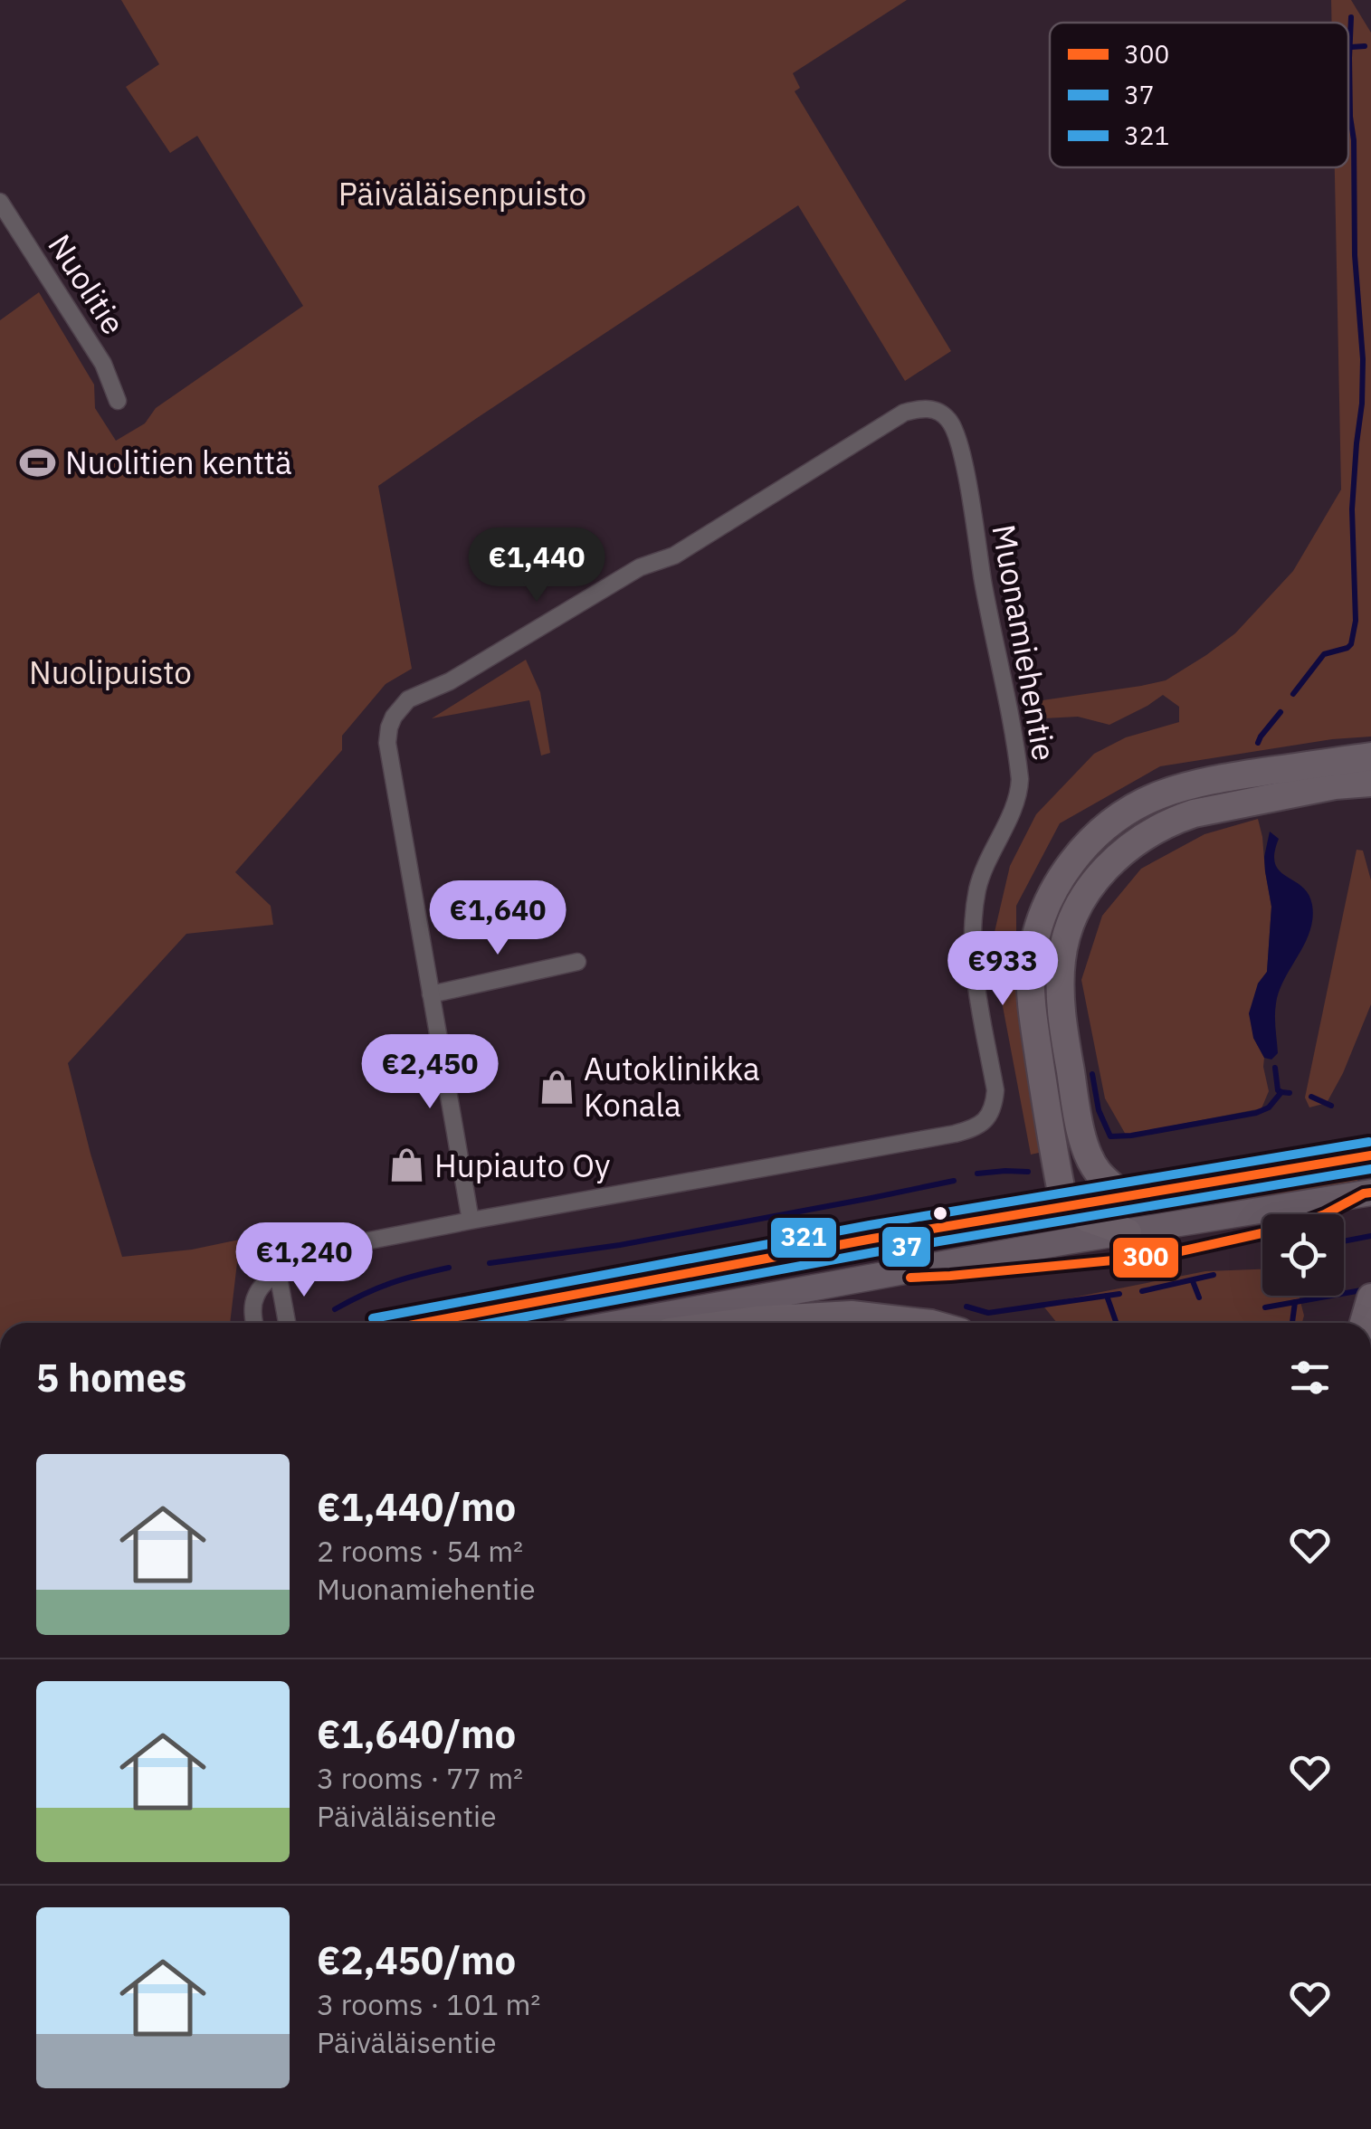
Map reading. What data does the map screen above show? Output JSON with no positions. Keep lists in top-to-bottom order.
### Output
{
  "streets": {
    "street": ["Nuolitie", "Muonamiehentie"]
  },
  "parks": ["Päiväläisenpuisto", "Nuolipuisto"],
  "places": {
    "sports": ["Nuolitien kenttä"],
    "shop": ["Autoklinikka Konala", "Hupiauto Oy"]
  },
  "lines": ["transit line 321", "transit line 300", "transit line 37"],
  "legend": ["300", "37", "321"],
  "page": {
    "price": [
      "€1,440",
      "€1,640",
      "€933",
      "€2,450",
      "€1,240"
    ],
    "heading": "5 homes",
    "list": [
      {
        "name": "€1,440/mo",
        "note": "2 rooms · 54 m² · Muonamiehentie"
      },
      {
        "name": "€1,640/mo",
        "note": "3 rooms · 77 m² · Päiväläisentie"
      },
      {
        "name": "€2,450/mo",
        "note": "3 rooms · 101 m² · Päiväläisentie"
      }
    ]
  }
}
